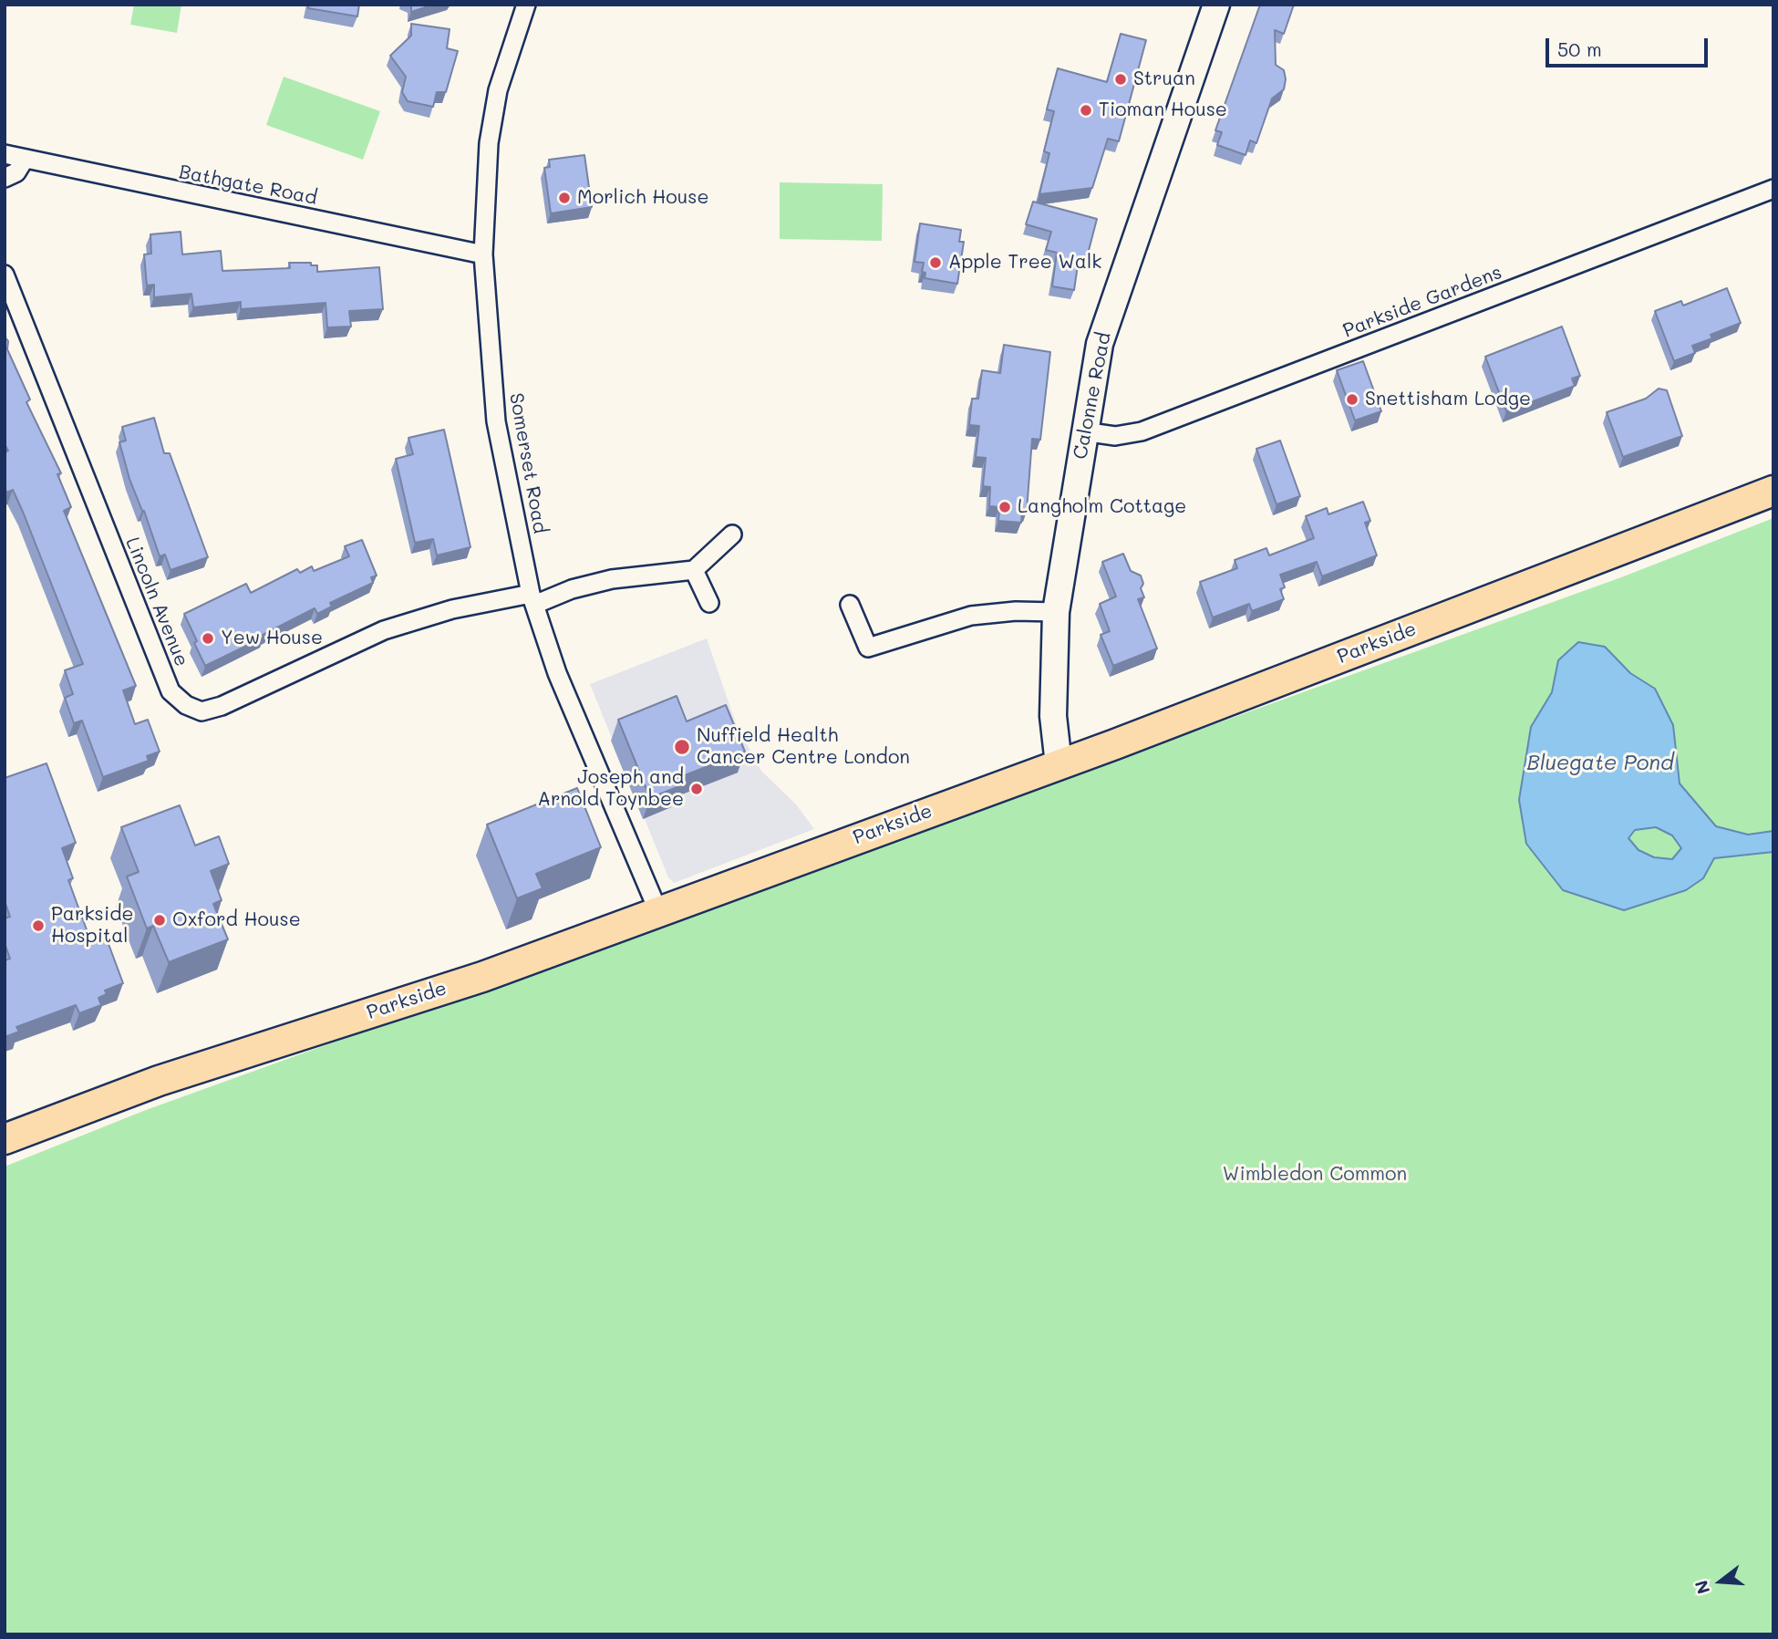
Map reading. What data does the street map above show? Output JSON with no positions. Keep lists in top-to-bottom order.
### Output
{
  "streets": {
    "main road": ["Parkside"],
    "street": [
      "Bathgate Road",
      "Parkside Gardens",
      "Calonne Road",
      "Somerset Road",
      "Lincoln Avenue"
    ]
  },
  "crossings": [
    ["Bathgate Road", "Somerset Road"],
    ["Parkside Gardens", "Calonne Road"],
    ["Calonne Road", "Parkside"],
    ["Somerset Road", "Lincoln Avenue"],
    ["Somerset Road", "Parkside"]
  ],
  "water": ["Bluegate Pond"],
  "parks": ["Wimbledon Common"],
  "places": [
    "Struan",
    "Tioman House",
    "Morlich House",
    "Apple Tree Walk",
    "Snettisham Lodge",
    "Langholm Cottage",
    "Yew House",
    "Nuffield Health Cancer Centre London",
    "Joseph and Arnold Toynbee",
    "Oxford House",
    "Parkside Hospital"
  ],
  "scale_bar": "50 m",
  "north": "left"
}
